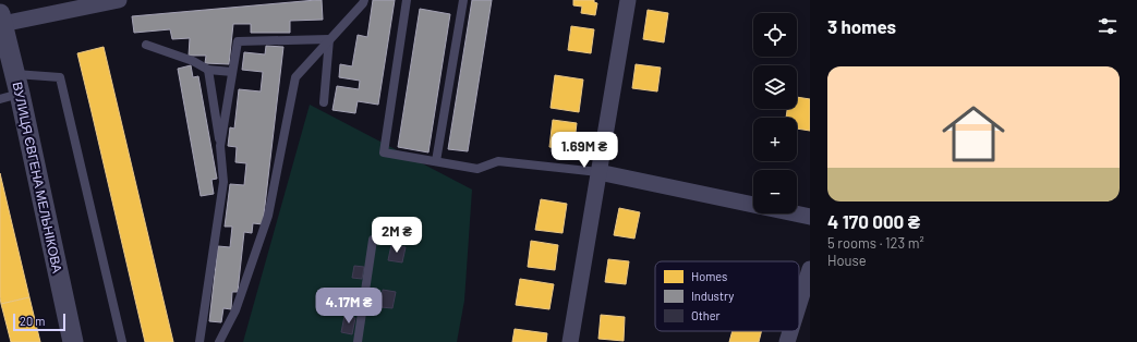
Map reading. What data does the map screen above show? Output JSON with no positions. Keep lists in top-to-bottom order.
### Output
{
  "streets": {
    "street": ["ВУЛИЦЯ ЄВГЕНА МЕЛЬНІКОВА"]
  },
  "legend": ["Homes", "Industry", "Other"],
  "scale_bar": "20 m",
  "page": {
    "heading": "3 homes",
    "map_buttons": ["+", "−"],
    "list": [
      {
        "name": "4 170 000 ₴",
        "note": "5 rooms · 123 m² · House"
      }
    ],
    "price": ["1.69M ₴", "2M ₴", "4.17M ₴"],
    "scale": "20 m"
  }
}
